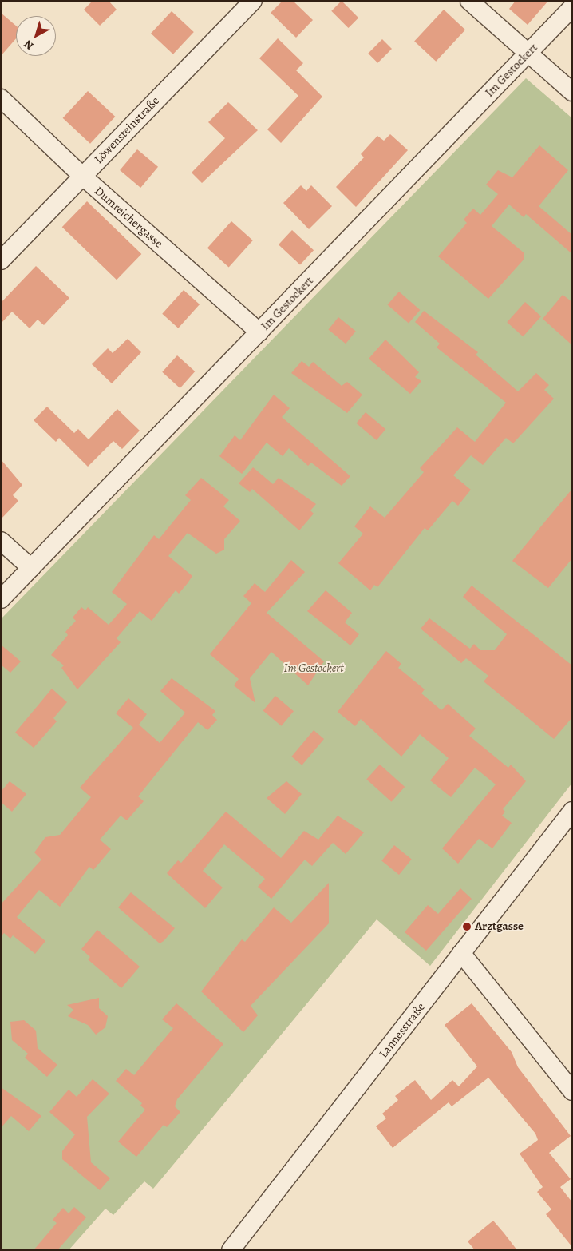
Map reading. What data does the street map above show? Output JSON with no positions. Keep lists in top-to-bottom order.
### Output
{
  "streets": {
    "street": [
      "Im Gestockert",
      "Löwensteinstraße",
      "Dumreichergasse",
      "Lannesstraße"
    ]
  },
  "crossings": [
    ["Im Gestockert", "Dumreichergasse"],
    ["Löwensteinstraße", "Dumreichergasse"]
  ],
  "parks": ["Im Gestockert"],
  "places": ["Arztgasse"],
  "north": "bottom left"
}
